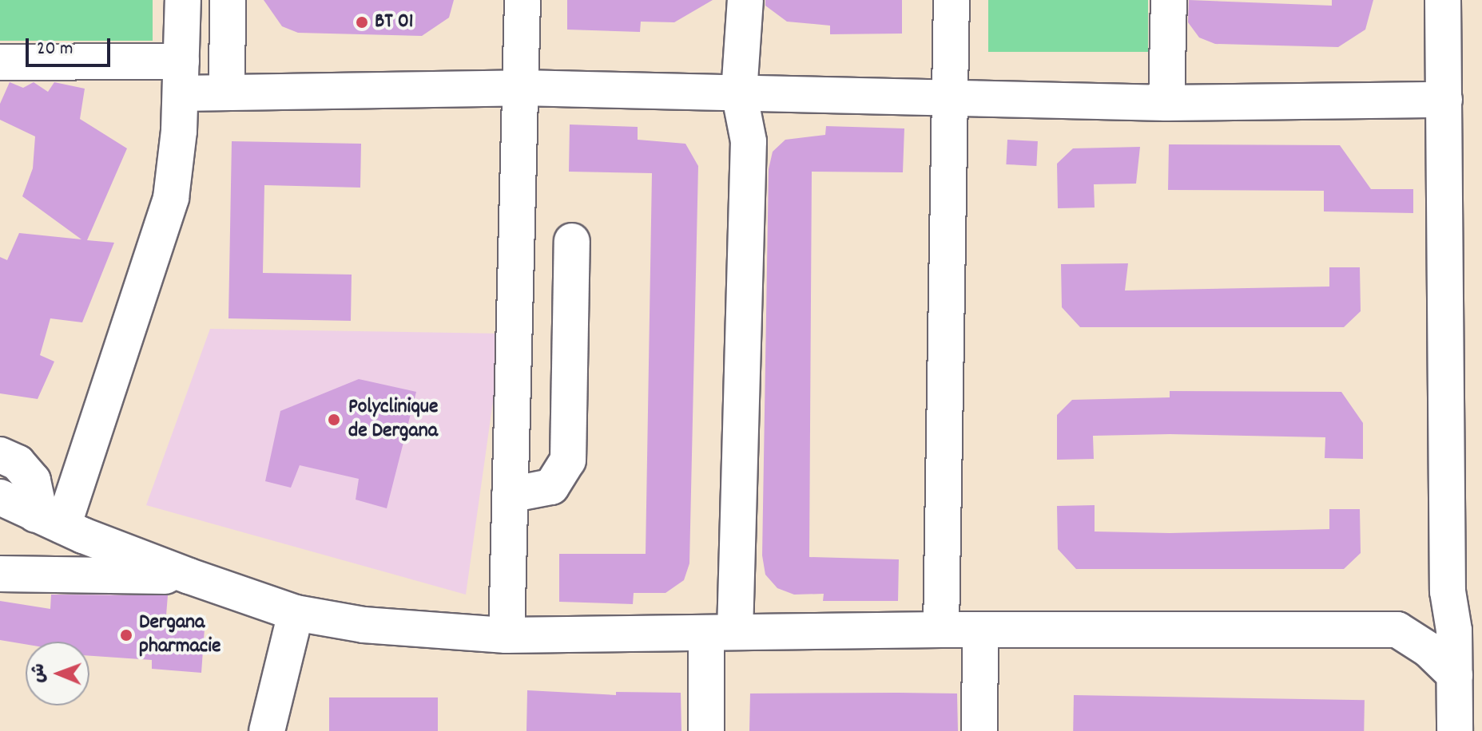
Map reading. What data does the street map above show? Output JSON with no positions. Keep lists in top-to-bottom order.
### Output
{
  "places": ["BT 01", "Polyclinique de Dergana", "Dergana pharmacie"],
  "scale_bar": "20 m",
  "north": "left"
}
